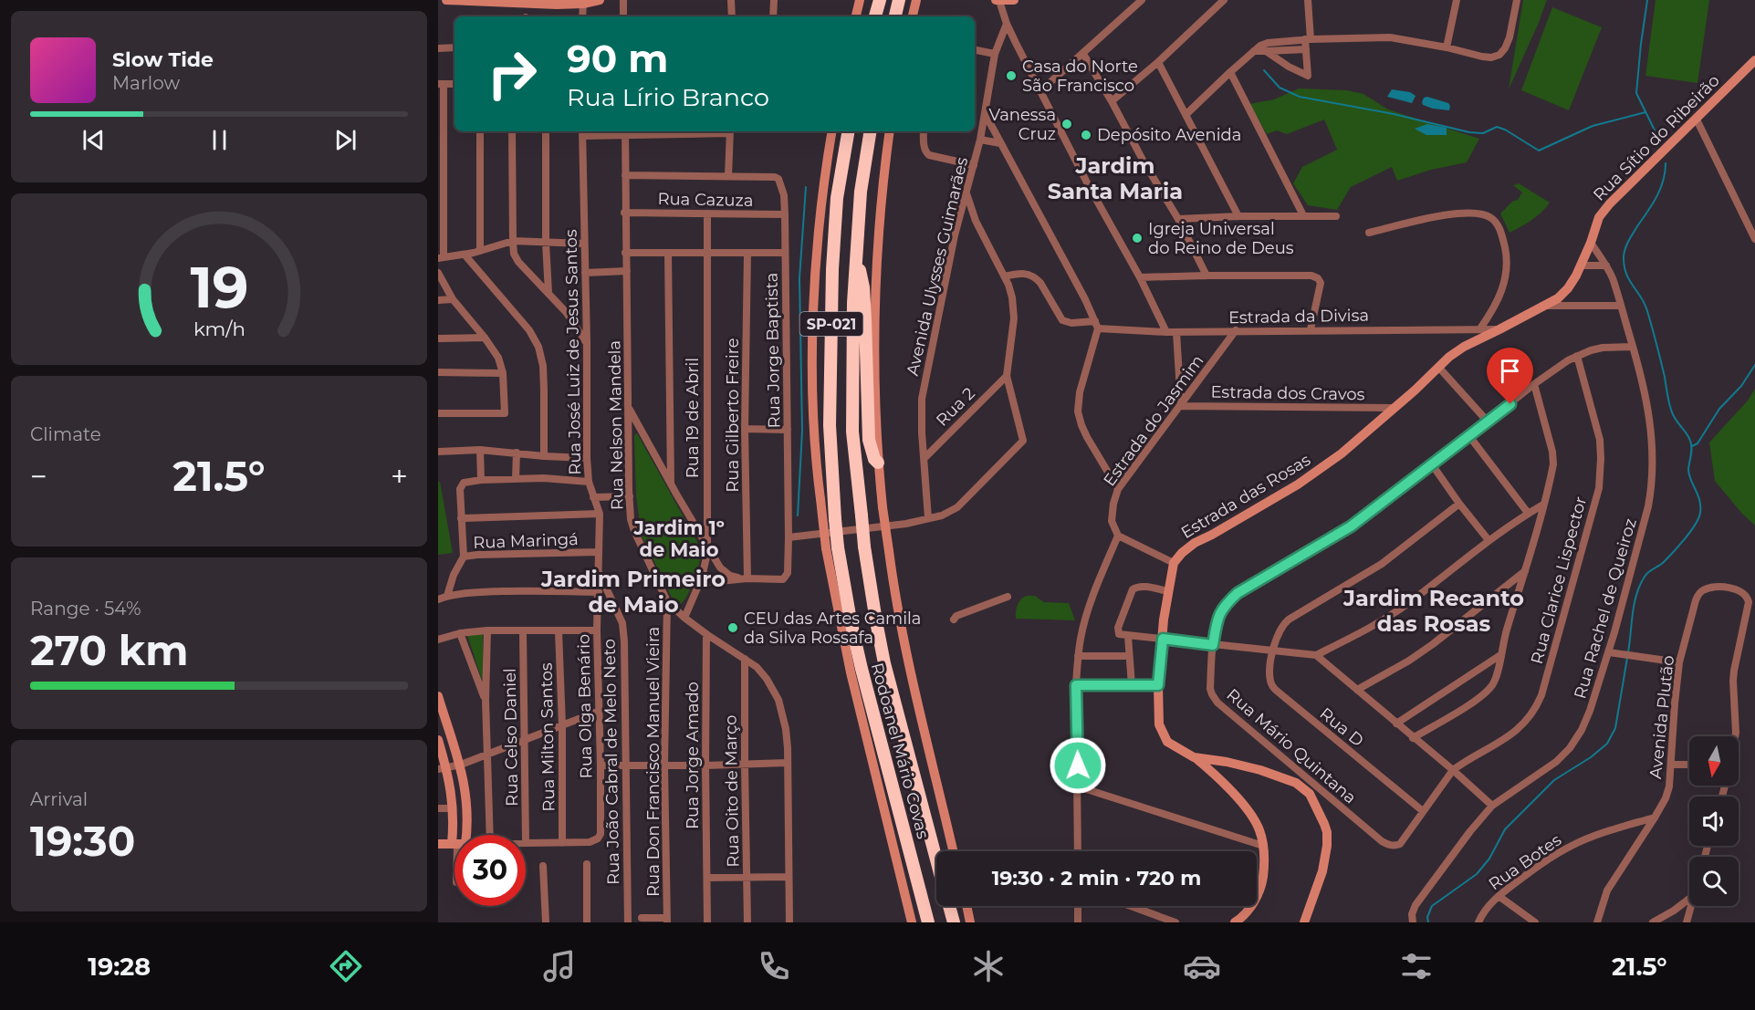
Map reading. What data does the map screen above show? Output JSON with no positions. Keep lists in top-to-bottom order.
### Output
{
  "streets": {
    "highway": ["SP-021", "Rodoanel Mário Covas"],
    "main road": ["Rua Sítio do Ribeirão", "Estrada das Rosas"],
    "street": [
      "Rua Cazuza",
      "Avenida Ulysses Guimarães",
      "Estrada da Divisa",
      "Rua Jorge Baptista",
      "Rua José Luiz de Jesus Santos",
      "Estrada dos Cravos",
      "Rua 2",
      "Rua Gilberto Freire",
      "Rua 19 de Abril",
      "Estrada do Jasmim",
      "Rua Nelson Mandela",
      "Rua Maringá",
      "Rua Clarice Lispector",
      "Rua Rachel de Queiroz",
      "Rua Olga Benário",
      "Avenida Plutão",
      "Rua D",
      "Rua Celso Daniel",
      "Rua Milton Santos",
      "Rua Mário Quintana",
      "Rua Jorge Amado",
      "Rua João Cabral de Melo Neto",
      "Rua Don Francisco Manuel Vieira",
      "Rua Oito de Março",
      "Rua Botes"
    ]
  },
  "crossings": [
    ["Rua Sítio do Ribeirão", "Estrada da Divisa"],
    ["Rua Sítio do Ribeirão", "Estrada das Rosas"],
    ["Rua Sítio do Ribeirão", "Rua Rachel de Queiroz"],
    ["Rua Cazuza", "Rua Jorge Baptista"],
    ["Rua Cazuza", "Rua 19 de Abril"],
    ["Rua Cazuza", "Rua Nelson Mandela"],
    ["Avenida Ulysses Guimarães", "Rua 2"],
    ["Estrada da Divisa", "Estrada do Jasmim"],
    ["Estrada da Divisa", "Estrada das Rosas"],
    ["Rua Jorge Baptista", "Rua Gilberto Freire"],
    ["Rua José Luiz de Jesus Santos", "Rua Maringá"],
    ["Rua José Luiz de Jesus Santos", "Rua Olga Benário"],
    ["Rua José Luiz de Jesus Santos", "Rua João Cabral de Melo Neto"],
    ["Estrada dos Cravos", "Estrada do Jasmim"],
    ["Estrada dos Cravos", "Estrada das Rosas"],
    ["Rua 19 de Abril", "Rua Nelson Mandela"],
    ["Rua Nelson Mandela", "Rua Jorge Amado"],
    ["Rua Nelson Mandela", "Rua Don Francisco Manuel Vieira"],
    ["Rua Nelson Mandela", "Rua Oito de Março"],
    ["Rua Clarice Lispector", "Rua Mário Quintana"],
    ["Rua Rachel de Queiroz", "Rua Mário Quintana"],
    ["Rua Olga Benário", "Rua Milton Santos"],
    ["Rua Olga Benário", "Rua João Cabral de Melo Neto"],
    ["Avenida Plutão", "Rua Botes"],
    ["Rua D", "Rua Mário Quintana"]
  ],
  "districts": [
    "Jardim Santa Maria",
    "Jardim 1º de Maio",
    "Jardim Primeiro de Maio",
    "Jardim Recanto das Rosas"
  ],
  "places": [
    "Casa do Norte São Francisco",
    "Vanessa Cruz",
    "Depósito Avenida",
    "Igreja Universal do Reino de Deus",
    "CEU das Artes Camila da Silva Rossafa"
  ],
  "north": "bottom",
  "page": {
    "turn": ["90 m", "Rua Lírio Branco"],
    "song": ["Slow Tide", "Marlow"],
    "tile": [
      "Climate",
      ["Range · 54%", "270 km"],
      ["Arrival", "19:30"]
    ],
    "heat": ["−", "21.5°", "+"],
    "limit": "30",
    "trip": "19:30 · 2 min · 720 m",
    "tabs": ["19:28", "21.5°"],
    "gauge": ["19", "km/h"]
  }
}
